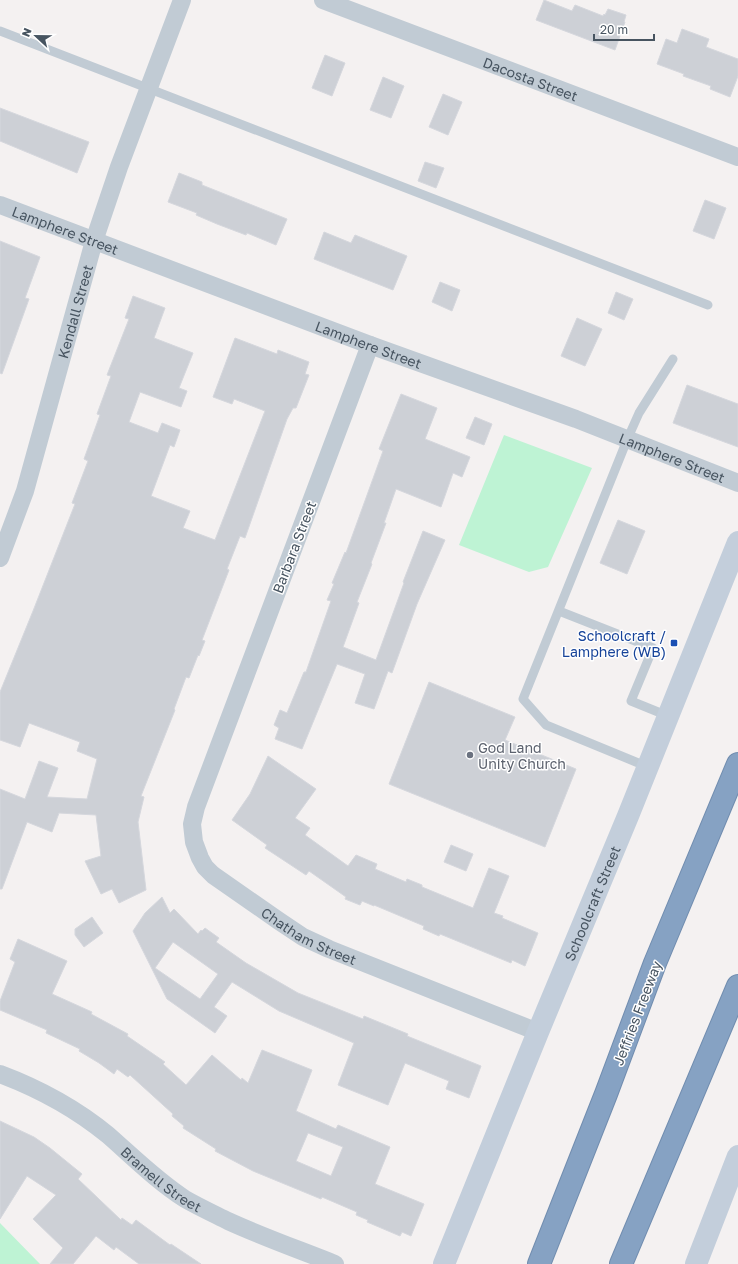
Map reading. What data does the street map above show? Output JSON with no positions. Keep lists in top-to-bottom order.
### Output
{
  "streets": {
    "highway": ["Jeffries Freeway"],
    "main road": ["Schoolcraft Street"],
    "street": [
      "Dacosta Street",
      "Lamphere Street",
      "Kendall Street",
      "Barbara Street",
      "Chatham Street",
      "Bramell Street"
    ]
  },
  "crossings": [
    ["Lamphere Street", "Kendall Street"],
    ["Lamphere Street", "Barbara Street"],
    ["Barbara Street", "Chatham Street"],
    ["Schoolcraft Street", "Chatham Street"]
  ],
  "places": {
    "transit": ["Schoolcraft / Lamphere (WB)"],
    "other": ["God Land Unity Church"]
  },
  "scale_bar": "20 m",
  "north": "left"
}
